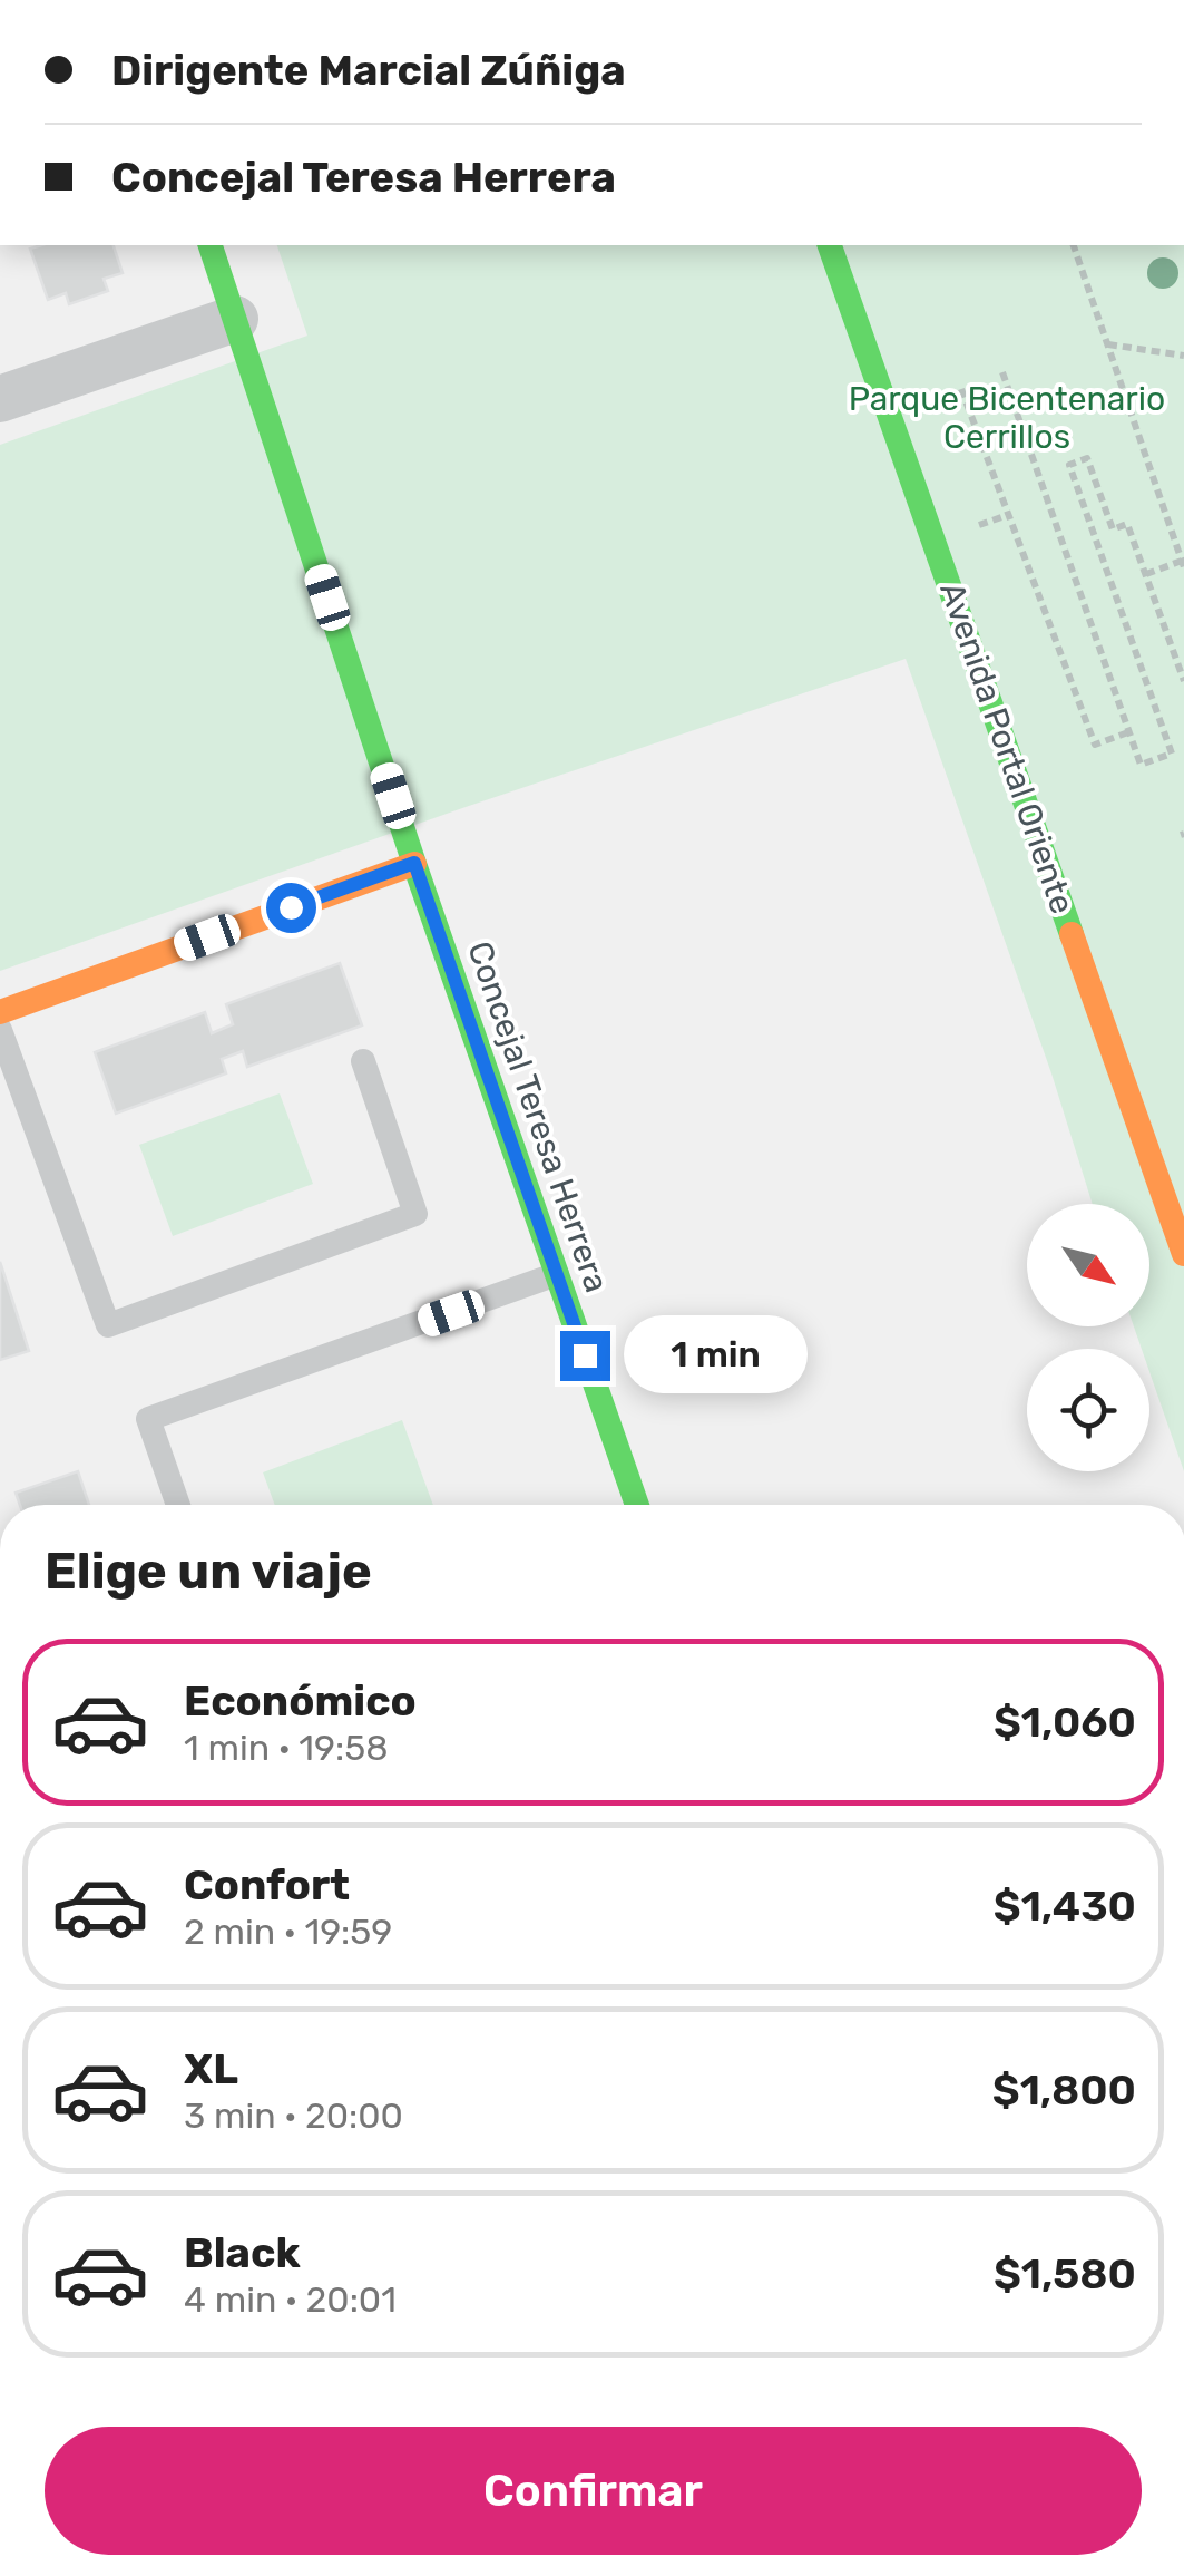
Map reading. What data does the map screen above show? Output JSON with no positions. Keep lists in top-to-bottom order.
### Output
{
  "streets": {
    "street": ["Avenida Portal Oriente", "Concejal Teresa Herrera"]
  },
  "parks": ["Parque Bicentenario Cerrillos"],
  "north": "bottom right",
  "page": {
    "banner": ["Dirigente Marcial Zúñiga", "Concejal Teresa Herrera"],
    "bubble": "1 min",
    "heading": "Elige un viaje",
    "list": [
      {
        "name": "Económico",
        "note": "1 min · 19:58",
        "value": "$1,060"
      },
      {
        "name": "Confort",
        "note": "2 min · 19:59",
        "value": "$1,430"
      },
      {
        "name": "XL",
        "note": "3 min · 20:00",
        "value": "$1,800"
      },
      {
        "name": "Black",
        "note": "4 min · 20:01",
        "value": "$1,580"
      }
    ],
    "buttons": "Confirmar"
  }
}
